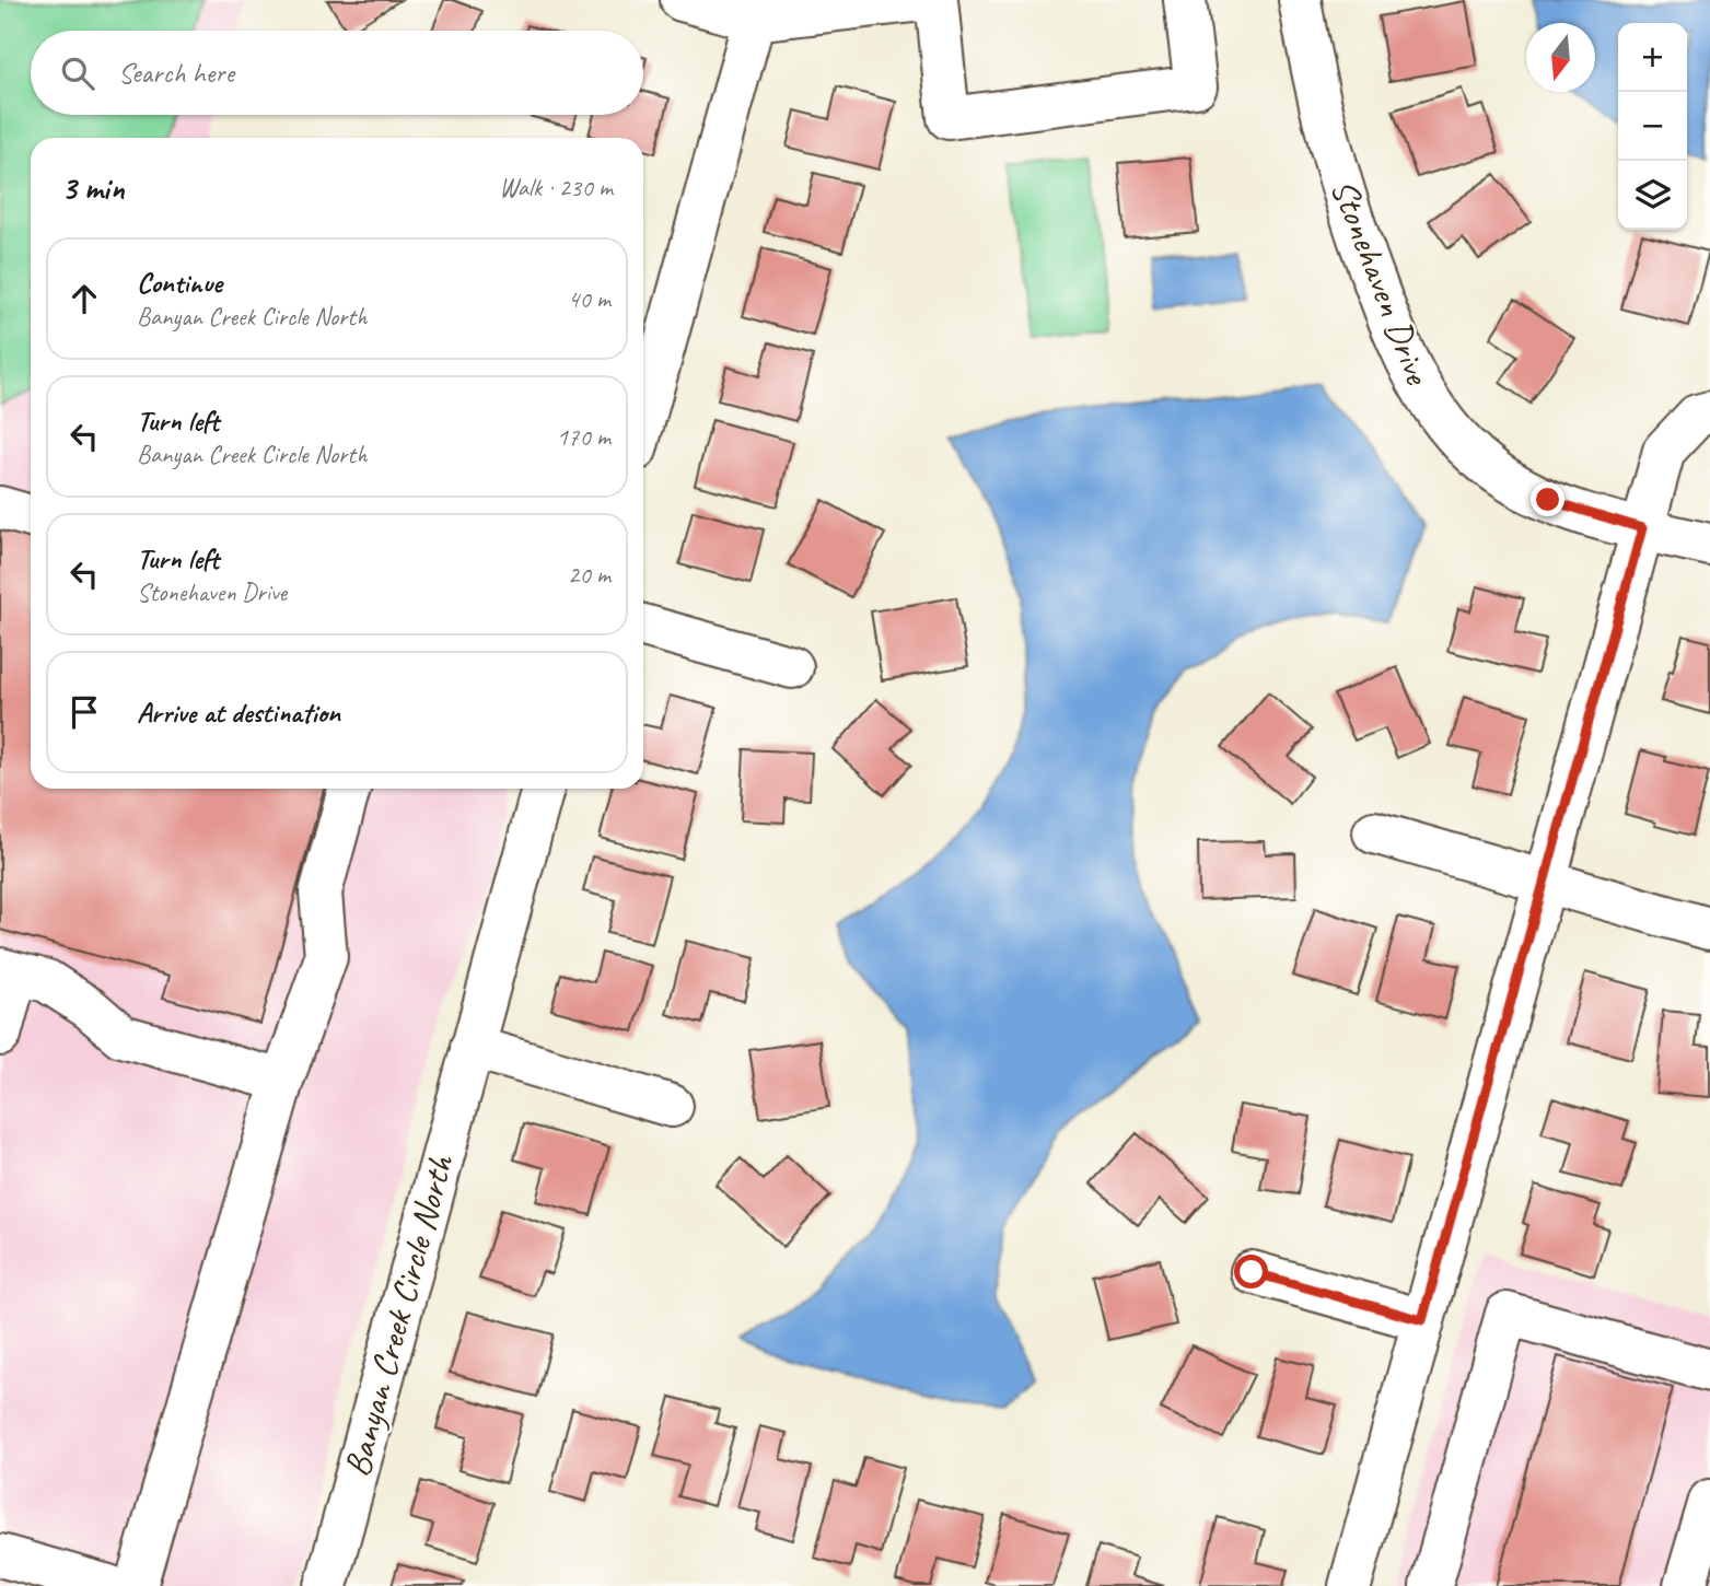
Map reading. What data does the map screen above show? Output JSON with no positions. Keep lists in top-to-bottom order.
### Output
{
  "streets": {
    "street": ["Stonehaven Drive", "Banyan Creek Circle North"]
  },
  "north": "bottom",
  "page": {
    "map_buttons": ["+", "−"],
    "search": "Search here",
    "heading": ["3 min", "Walk · 230 m"],
    "list": [
      ["Continue", "Banyan Creek Circle North", "40 m"],
      ["Turn left", "Banyan Creek Circle North", "170 m"],
      ["Turn left", "Stonehaven Drive", "20 m"],
      "Arrive at destination"
    ]
  }
}
